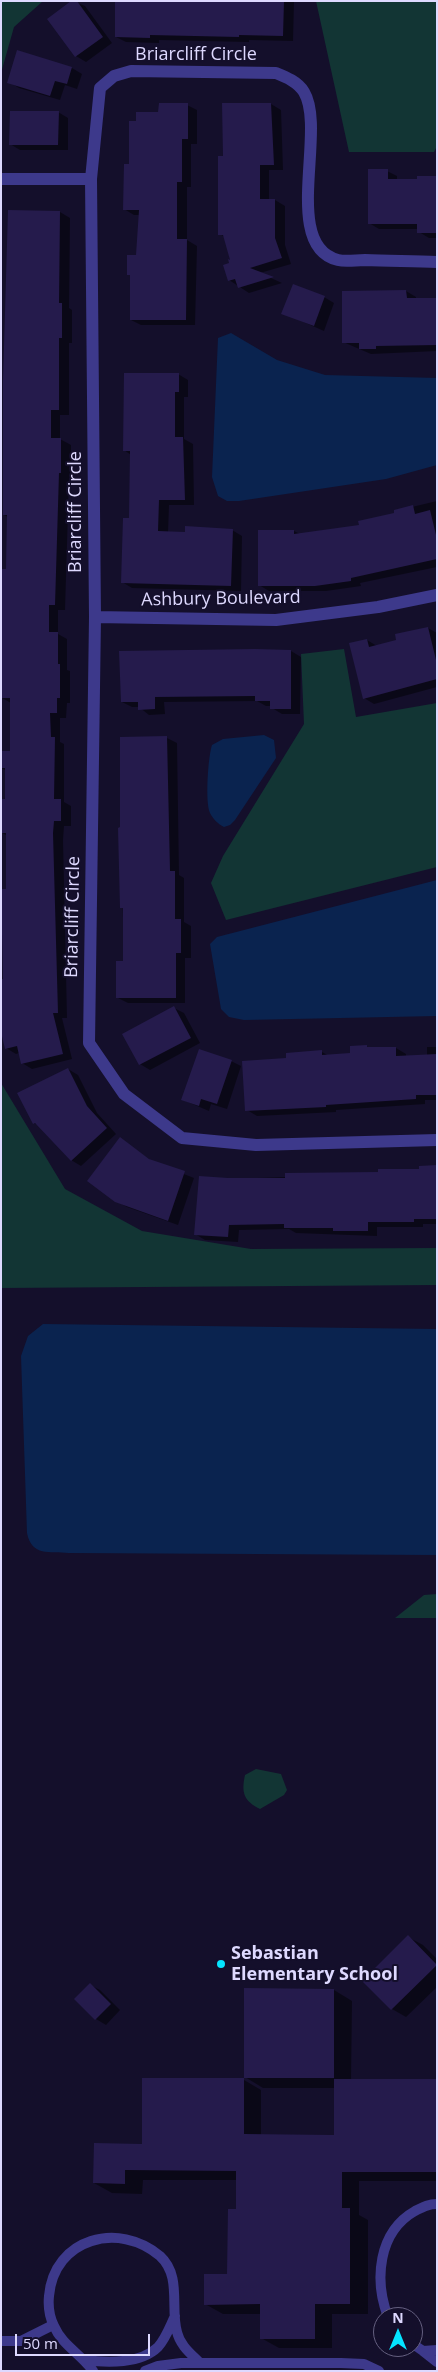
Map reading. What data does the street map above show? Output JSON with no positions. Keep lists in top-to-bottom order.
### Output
{
  "streets": {
    "street": ["Briarcliff Circle", "Ashbury Boulevard"]
  },
  "crossings": [
    ["Briarcliff Circle", "Ashbury Boulevard"]
  ],
  "places": ["Sebastian Elementary School"],
  "scale_bar": "50 m",
  "north": "top"
}
